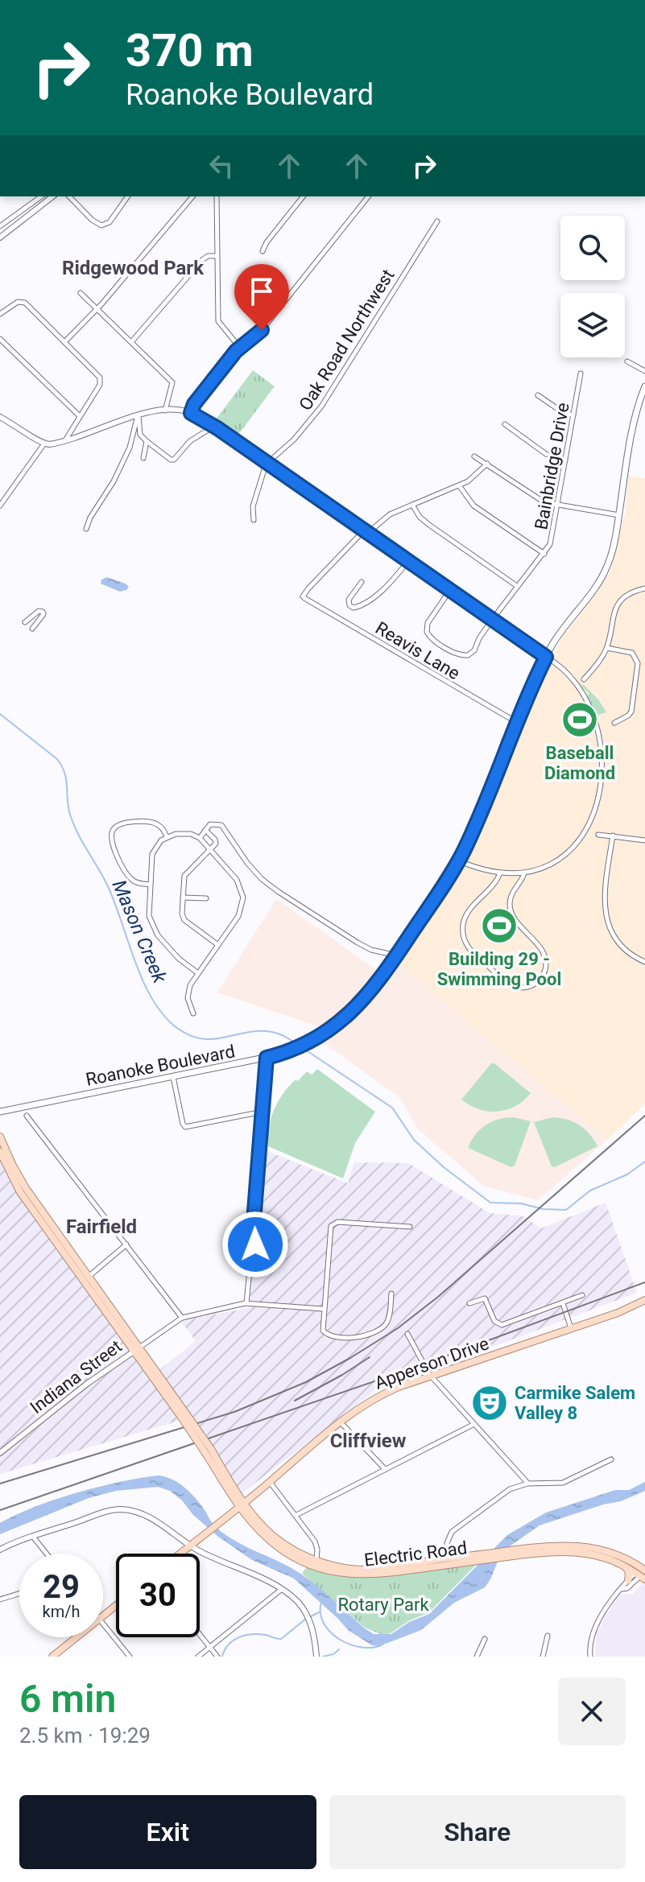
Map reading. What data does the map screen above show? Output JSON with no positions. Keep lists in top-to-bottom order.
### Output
{
  "streets": {
    "main road": ["Roanoke Boulevard", "Apperson Drive", "Electric Road"],
    "street": [
      "Oak Road Northwest",
      "Bainbridge Drive",
      "Reavis Lane",
      "Indiana Street"
    ]
  },
  "crossings": [
    ["Reavis Lane", "Roanoke Boulevard"],
    ["Apperson Drive", "Electric Road"],
    ["Indiana Street", "Electric Road"]
  ],
  "districts": ["Ridgewood Park", "Fairfield", "Cliffview"],
  "water": ["Mason Creek"],
  "parks": ["Rotary Park"],
  "places": {
    "sports": ["Baseball Diamond", "Building 29 - Swimming Pool"],
    "theatre": ["Carmike Salem Valley 8"]
  },
  "page": {
    "turn": ["370 m", "Roanoke Boulevard"],
    "speed": "29 km/h",
    "limit": "30",
    "heading": ["6 min", "2.5 km · 19:29"],
    "buttons": ["Exit", "Share"]
  }
}
